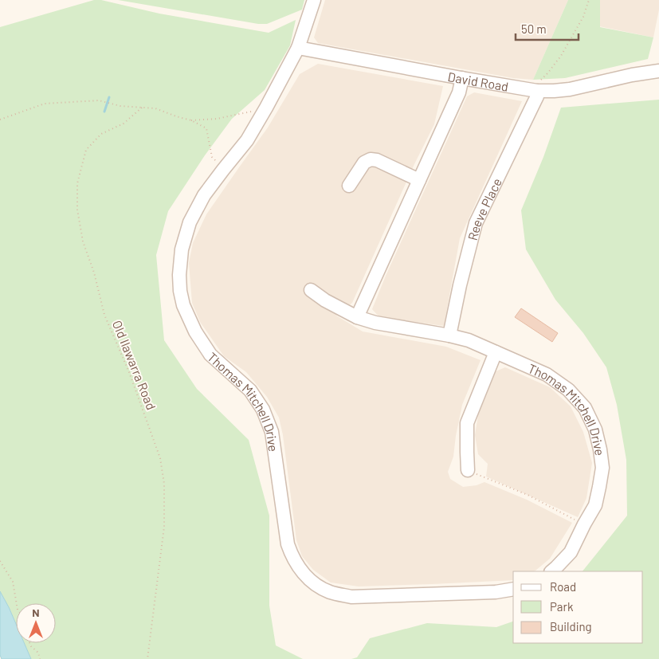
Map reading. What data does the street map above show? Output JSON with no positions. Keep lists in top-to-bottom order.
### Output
{
  "streets": {
    "street": ["David Road", "Reeve Place", "Thomas Mitchell Drive"],
    "path": ["Old Ilawarra Road"]
  },
  "crossings": [
    ["David Road", "Reeve Place"],
    ["David Road", "Thomas Mitchell Drive"],
    ["Reeve Place", "Thomas Mitchell Drive"]
  ],
  "legend": ["Road", "Park", "Building"],
  "scale_bar": "50 m",
  "north": "top"
}
